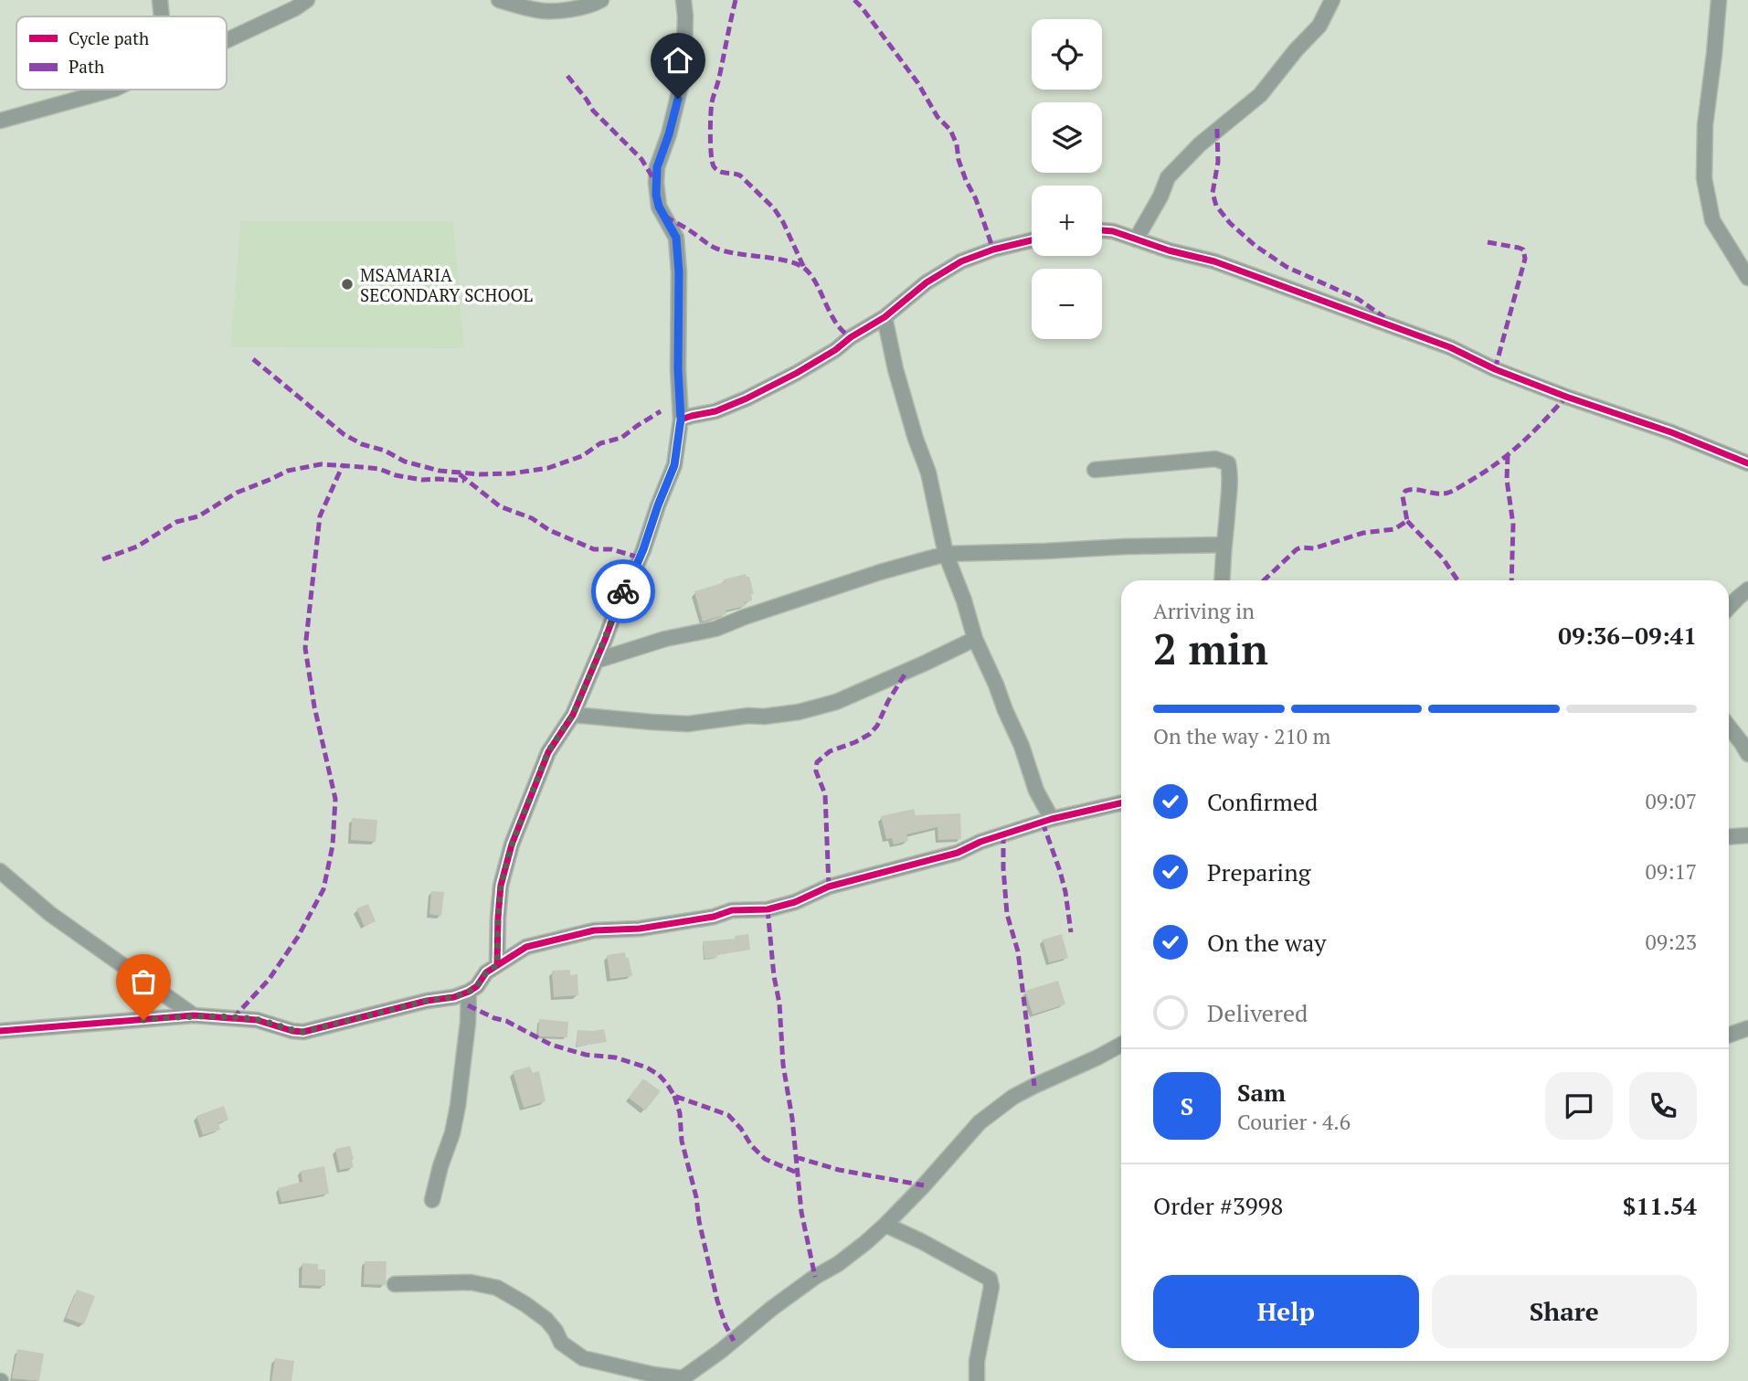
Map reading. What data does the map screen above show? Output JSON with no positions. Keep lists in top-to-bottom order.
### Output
{
  "places": ["MSAMARIA SECONDARY SCHOOL"],
  "legend": ["Cycle path", "Path"],
  "page": {
    "map_buttons": ["+", "−"],
    "heading": ["2 min", "Arriving in", "09:36–09:41"],
    "panel": [
      "Sam",
      "Courier · 4.6",
      "Order #3998",
      "$11.54"
    ],
    "bar": "On the way · 210 m",
    "list": [
      ["Confirmed", "09:07"],
      ["Preparing", "09:17"],
      ["On the way", "09:23"],
      "Delivered"
    ],
    "round": "S",
    "buttons": ["Help", "Share"]
  }
}
